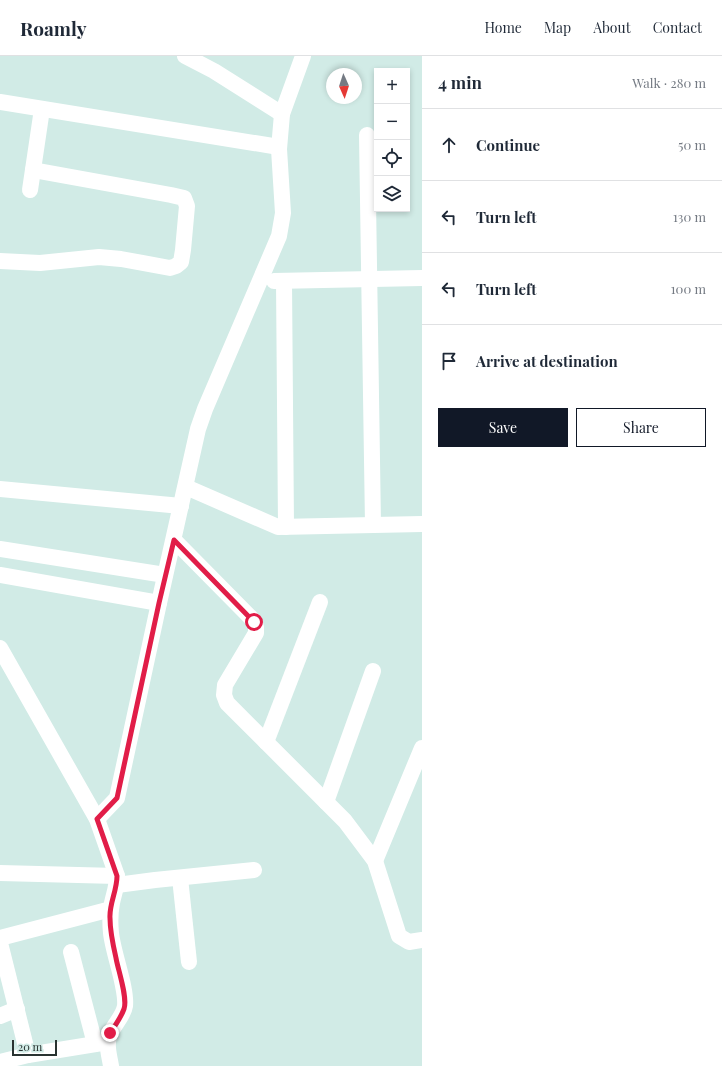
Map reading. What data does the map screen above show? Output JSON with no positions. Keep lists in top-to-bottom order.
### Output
{
  "scale_bar": "20 m",
  "north": "bottom",
  "page": {
    "header": "Roamly",
    "nav": [
      "Home",
      "Map",
      "About",
      "Contact"
    ],
    "heading": ["4 min", "Walk · 280 m"],
    "map_buttons": ["+", "−"],
    "list": [
      ["Continue", "50 m"],
      ["Turn left", "130 m"],
      ["Turn left", "100 m"],
      "Arrive at destination"
    ],
    "buttons": ["Save", "Share"],
    "scale": "20 m"
  }
}
